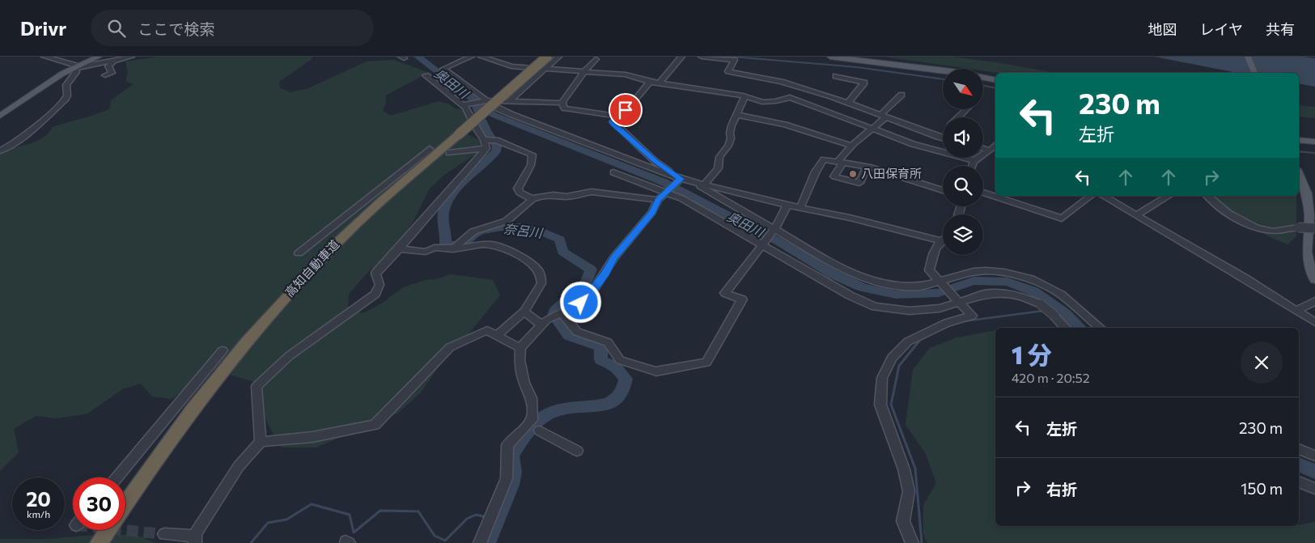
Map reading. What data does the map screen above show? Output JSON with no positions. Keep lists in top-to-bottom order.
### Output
{
  "streets": {
    "highway": ["高知自動車道"]
  },
  "water": ["奥田川", "奈呂川"],
  "places": ["八田保育所"],
  "north": "bottom right",
  "page": {
    "header": "Drivr",
    "search": "ここで検索",
    "nav": ["地図", "レイヤ", "共有"],
    "turn": ["230 m", "左折"],
    "heading": ["1 分", "420 m · 20:52"],
    "list": [
      {
        "name": "左折",
        "value": "230 m"
      },
      {
        "name": "右折",
        "value": "150 m"
      }
    ],
    "speed": "20 km/h",
    "limit": "30"
  }
}
